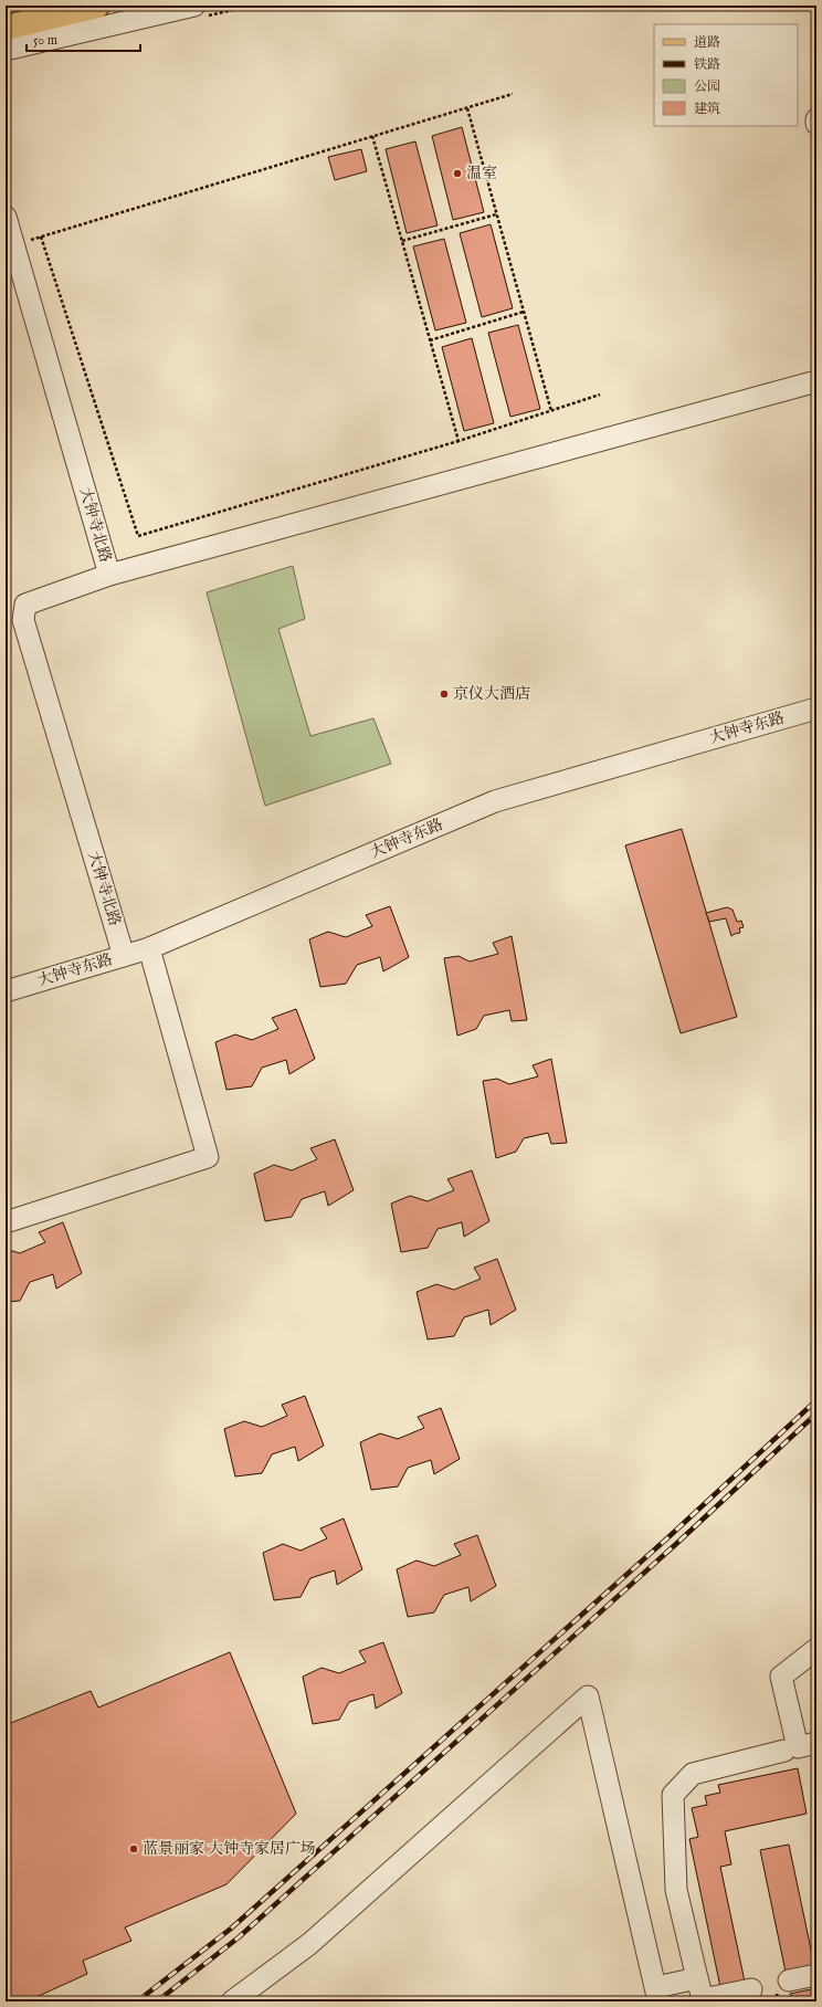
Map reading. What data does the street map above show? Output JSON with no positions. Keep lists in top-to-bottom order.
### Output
{
  "streets": {
    "street": ["大钟寺北路", "大钟寺东路"]
  },
  "crossings": [
    ["大钟寺北路", "大钟寺东路"]
  ],
  "places": ["温室", "京仪大酒店", "蓝景丽家 大钟寺家居广场"],
  "legend": [
    "道路",
    "铁路",
    "公园",
    "建筑"
  ],
  "scale_bar": "50 m"
}
